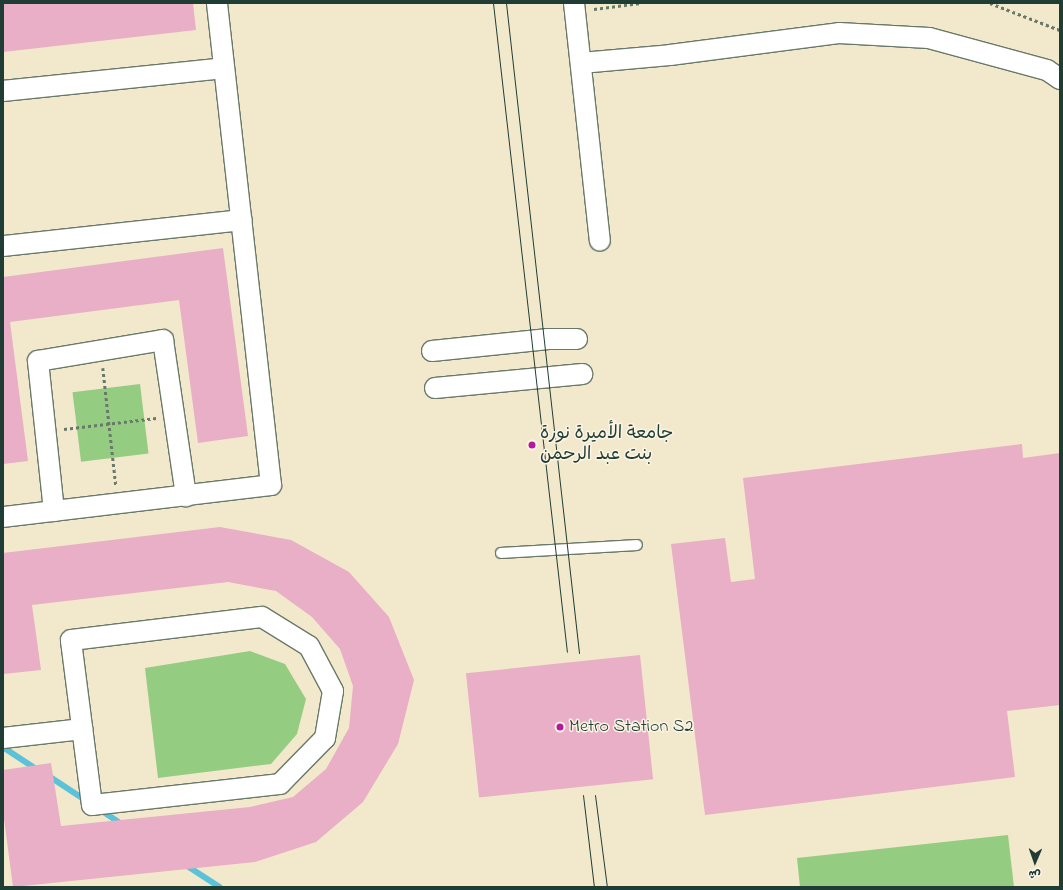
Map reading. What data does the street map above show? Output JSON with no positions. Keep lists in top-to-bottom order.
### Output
{
  "places": ["جامعة الأميرة نورة بنت عبد الرحمن", "Metro Station S2"],
  "north": "bottom"
}
